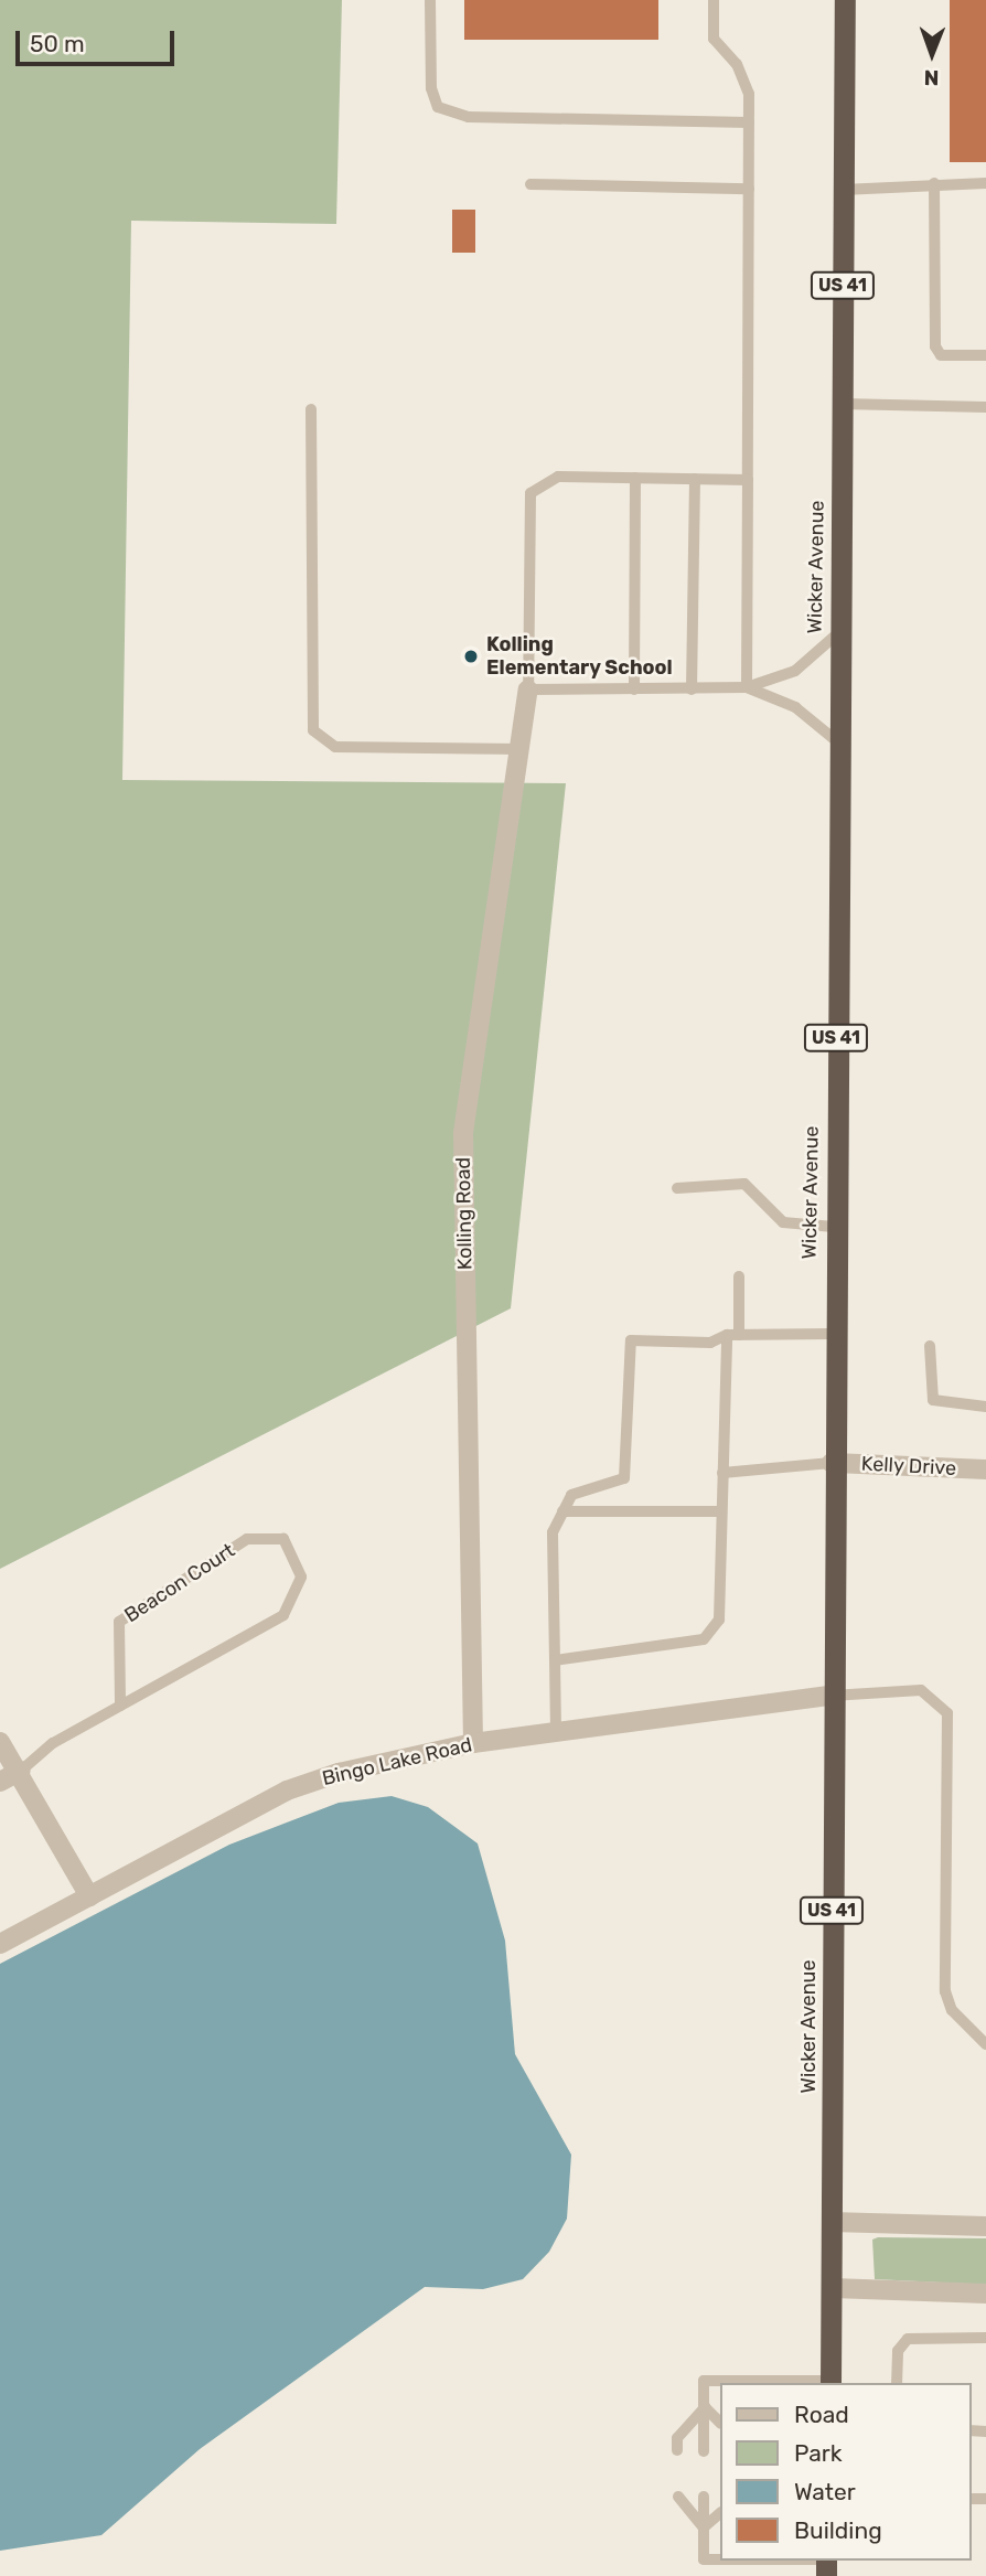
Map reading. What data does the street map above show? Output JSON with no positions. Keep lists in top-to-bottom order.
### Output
{
  "streets": {
    "highway": ["US 41", "Wicker Avenue"],
    "street": [
      "Kolling Road",
      "Kelly Drive",
      "Beacon Court",
      "Bingo Lake Road"
    ]
  },
  "crossings": [
    ["Wicker Avenue", "Kelly Drive"],
    ["Wicker Avenue", "Bingo Lake Road"],
    ["Kolling Road", "Bingo Lake Road"]
  ],
  "places": ["Kolling Elementary School"],
  "legend": [
    "Road",
    "Park",
    "Water",
    "Building"
  ],
  "scale_bar": "50 m",
  "north": "bottom"
}
